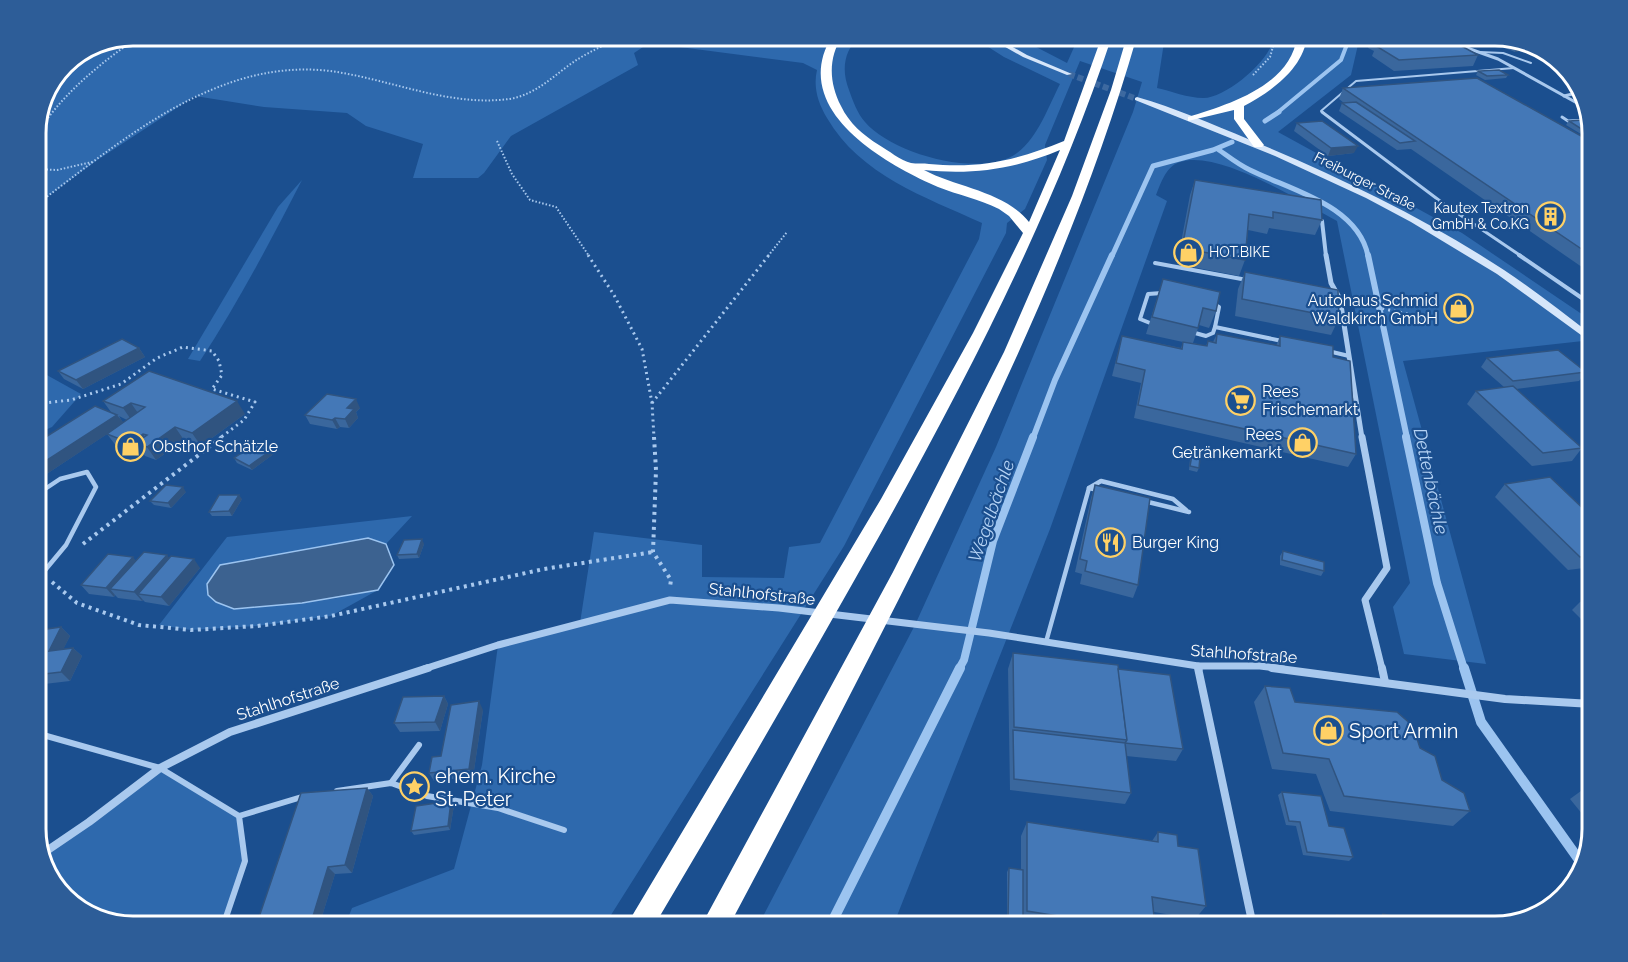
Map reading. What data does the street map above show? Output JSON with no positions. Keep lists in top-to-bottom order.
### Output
{
  "streets": {
    "street": ["Freiburger Straße", "Stahlhofstraße"]
  },
  "water": ["Dettenbächle", "Wegelbächle"],
  "places": {
    "building": ["Kautex Textron GmbH & Co.KG"],
    "shop": [
      "HOT.BIKE",
      "Autohaus Schmid Waldkirch GmbH",
      "Rees Getränkemarkt",
      "Obsthof Schätzle",
      "Sport Armin"
    ],
    "supermarket": ["Rees Frischemarkt"],
    "restaurant": ["Burger King"],
    "place": ["ehem. Kirche St. Peter"]
  }
}
